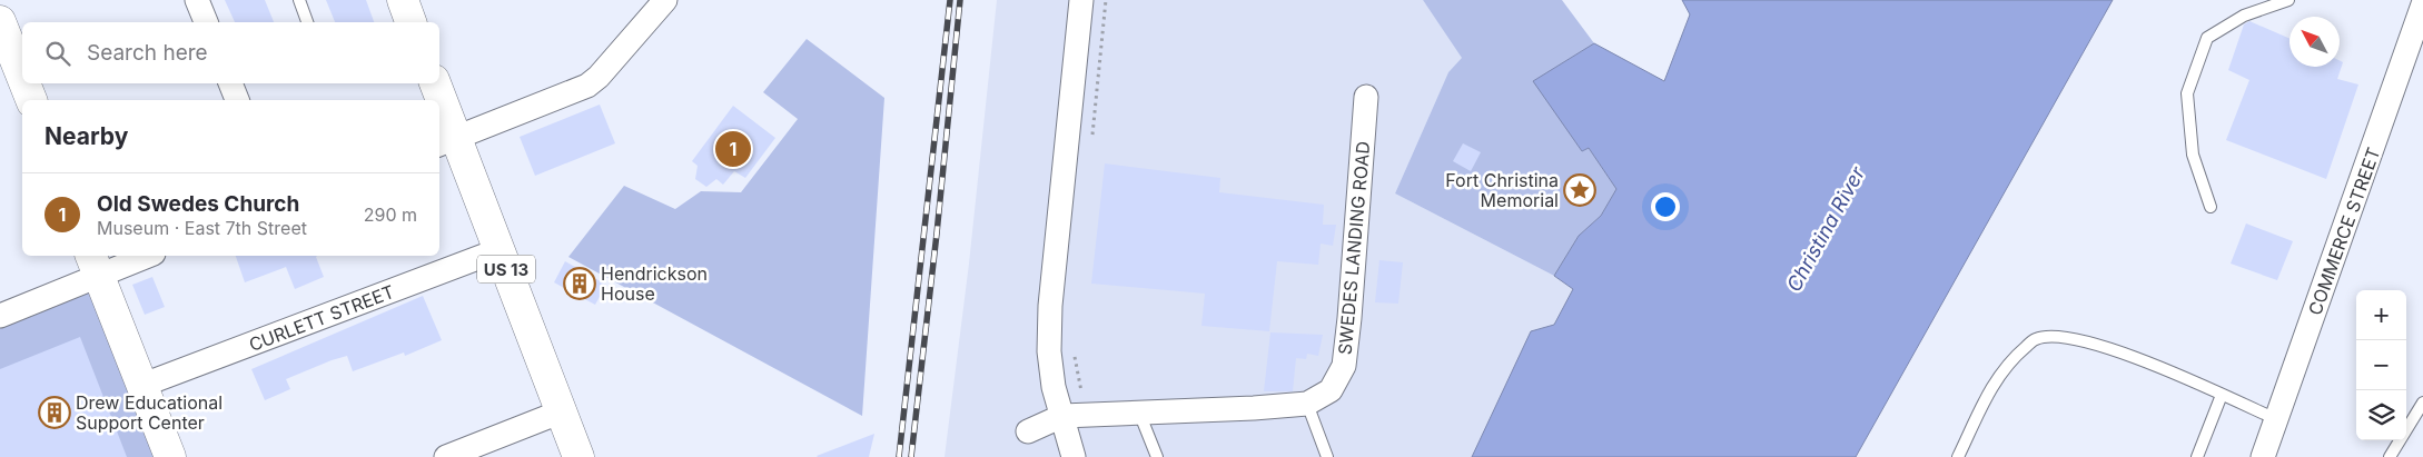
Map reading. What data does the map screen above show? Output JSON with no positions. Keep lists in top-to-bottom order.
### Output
{
  "streets": {
    "main road": ["US 13"],
    "street": ["COMMERCE STREET", "SWEDES LANDING ROAD", "CURLETT STREET"]
  },
  "crossings": [
    ["US 13", "CURLETT STREET"]
  ],
  "water": ["Christina River"],
  "places": {
    "place": ["Fort Christina Memorial"],
    "building": ["Hendrickson House", "Drew Educational Support Center"]
  },
  "north": "top left",
  "page": {
    "search": "Search here",
    "heading": "Nearby",
    "pins": "1",
    "list": [
      {
        "mark": "1",
        "name": "Old Swedes Church",
        "note": "Museum · East 7th Street",
        "value": "290 m"
      }
    ],
    "map_buttons": ["+", "−"]
  }
}
